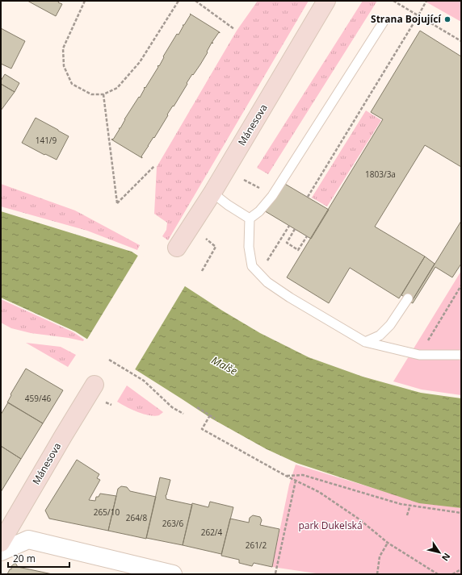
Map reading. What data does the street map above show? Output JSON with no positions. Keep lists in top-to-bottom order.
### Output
{
  "streets": {
    "main road": ["Mánesova"]
  },
  "water": ["Malše"],
  "parks": ["park Dukelská"],
  "places": ["Strana Bojující"],
  "house_numbers": [
    "141/9",
    "1803/3a",
    "459/46",
    "265/10",
    "264/8",
    "263/6",
    "262/4",
    "261/2"
  ],
  "scale_bar": "20 m",
  "north": "bottom right"
}
